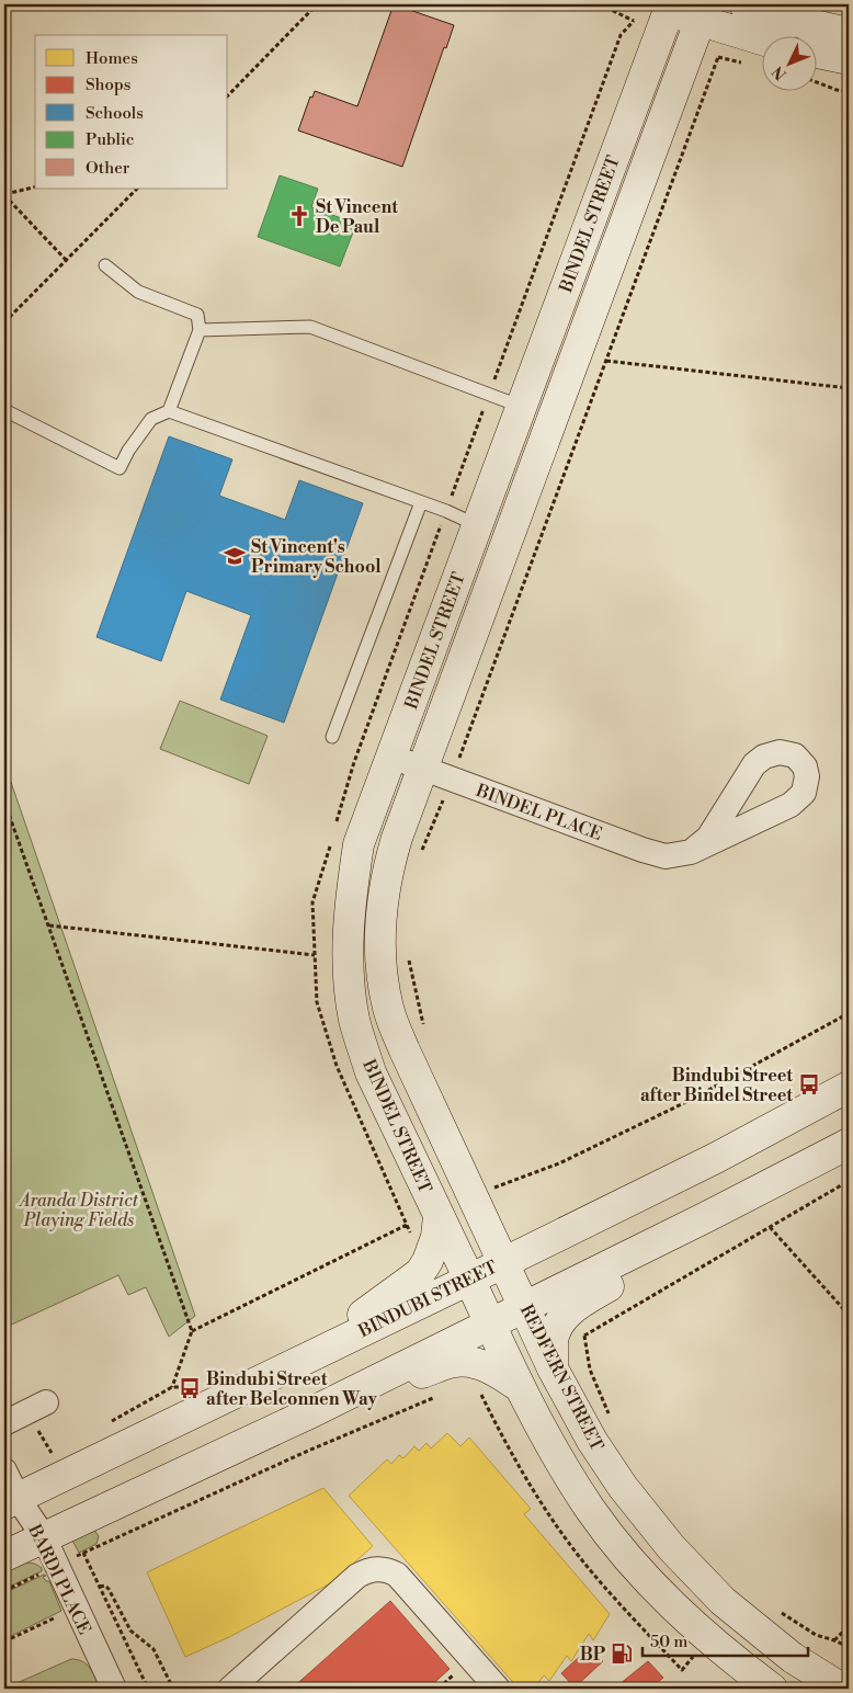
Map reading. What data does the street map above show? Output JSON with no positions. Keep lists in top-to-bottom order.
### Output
{
  "streets": {
    "main road": ["BINDEL STREET", "BINDUBI STREET", "REDFERN STREET"],
    "street": ["BINDEL PLACE", "BARDI PLACE"]
  },
  "crossings": [
    ["BINDEL STREET", "BINDEL PLACE"],
    ["BINDEL STREET", "BINDUBI STREET"],
    ["BINDEL STREET", "REDFERN STREET"],
    ["BINDUBI STREET", "REDFERN STREET"],
    ["BINDUBI STREET", "BARDI PLACE"]
  ],
  "parks": ["Aranda District Playing Fields"],
  "places": {
    "church": ["St Vincent De Paul"],
    "school or university": ["St Vincent's Primary School"],
    "bus stop": ["Bindubi Street after Bindel Street", "Bindubi Street after Belconnen Way"],
    "fuel station": ["BP"]
  },
  "legend": [
    "Homes",
    "Shops",
    "Schools",
    "Public",
    "Other"
  ],
  "scale_bar": "50 m",
  "north": "bottom left"
}
